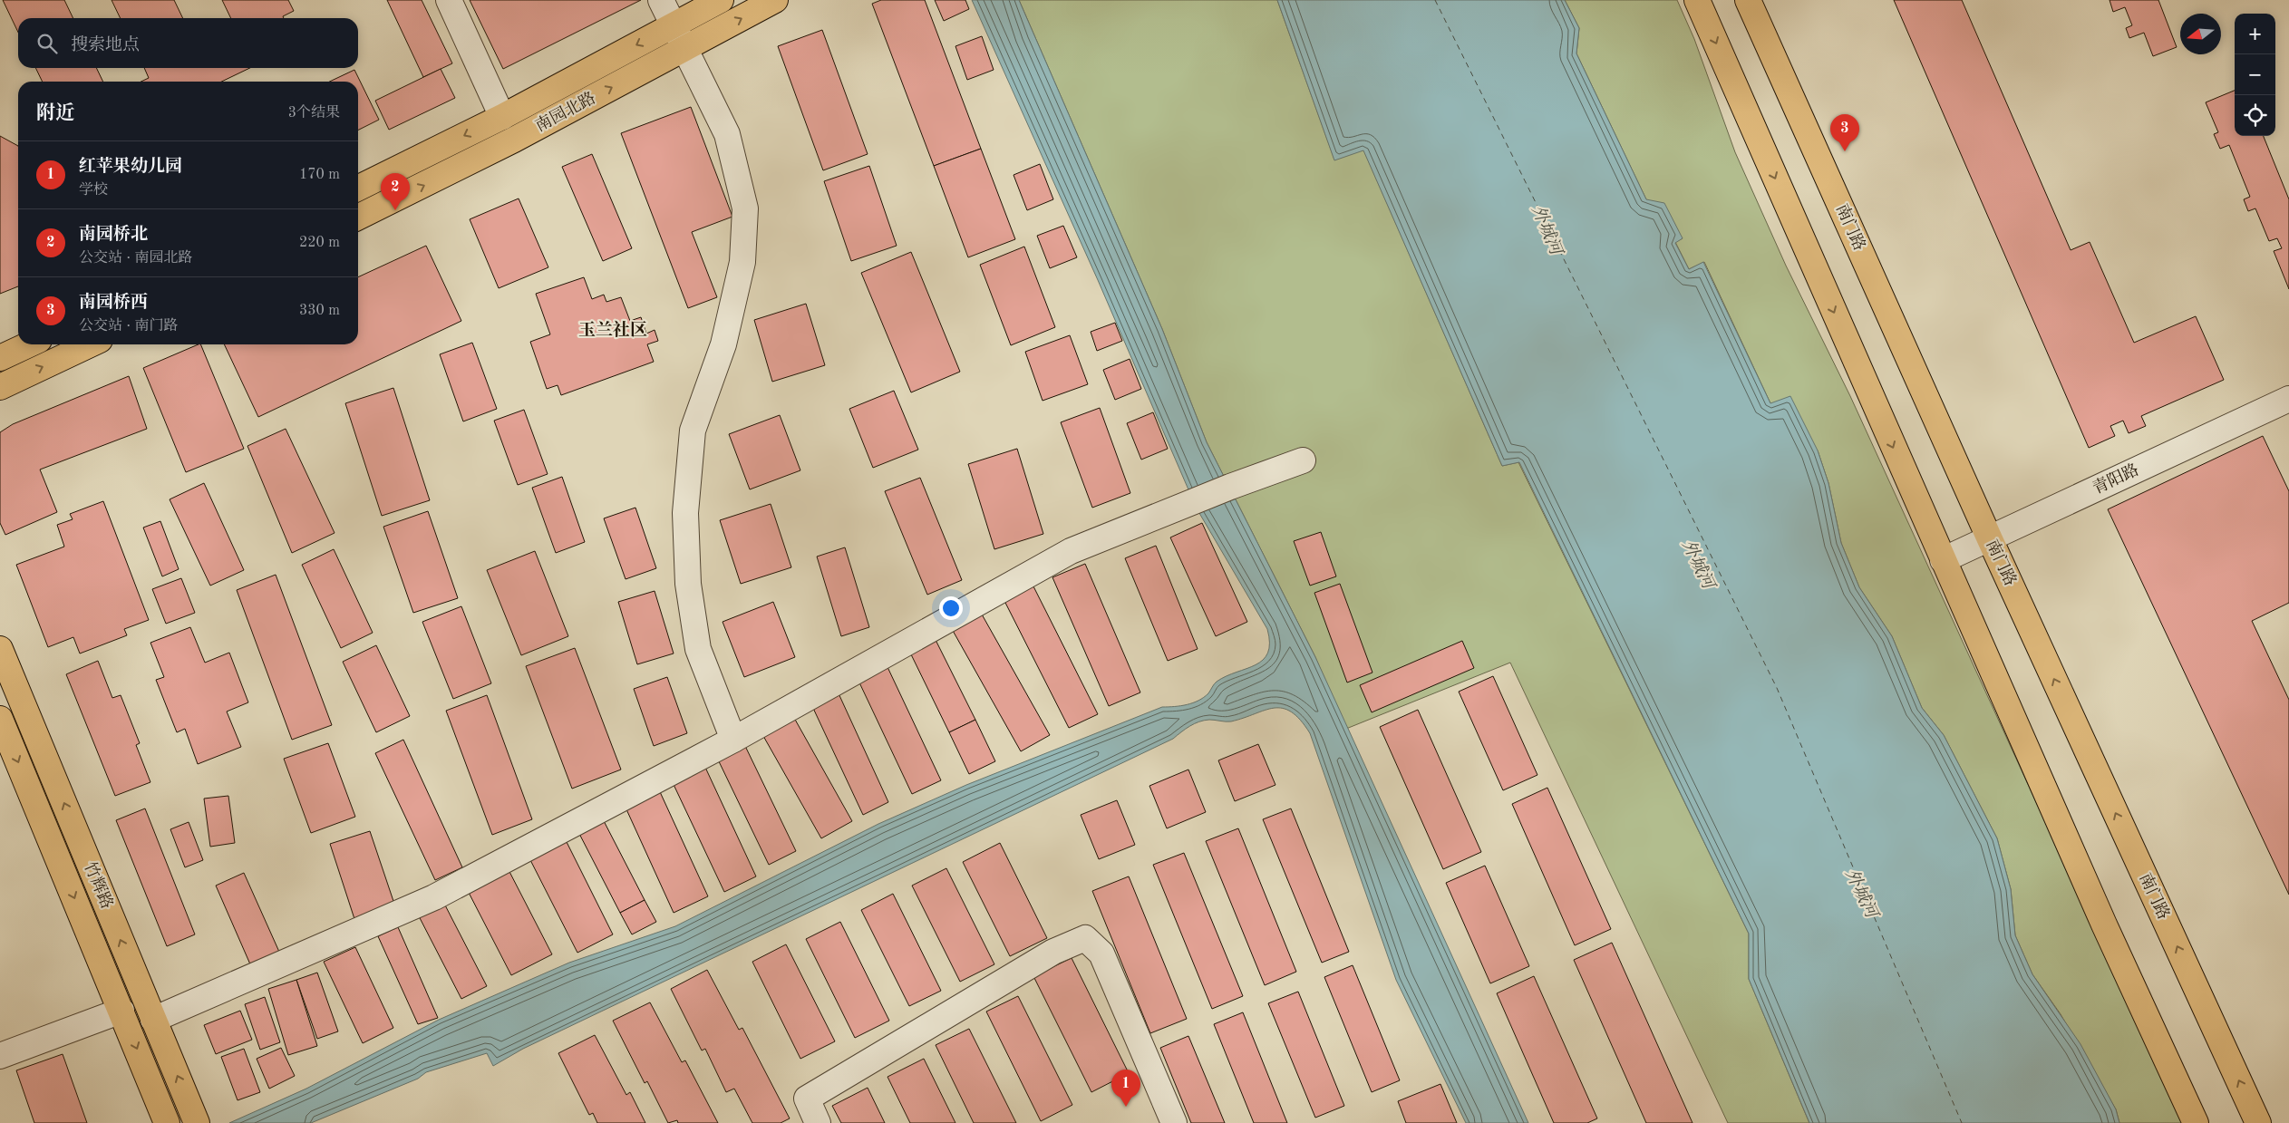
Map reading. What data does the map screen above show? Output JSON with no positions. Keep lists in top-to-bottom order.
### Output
{
  "streets": {
    "main road": ["南园北路", "南门路", "竹辉路"],
    "street": ["青阳路"]
  },
  "crossings": [
    ["南门路", "青阳路"]
  ],
  "districts": ["玉兰社区"],
  "water": ["外城河"],
  "north": "left",
  "page": {
    "map_buttons": ["+", "−"],
    "search": "搜索地点",
    "heading": ["附近", "3个结果"],
    "pins": ["3", "2", "1"],
    "list": [
      {
        "mark": "1",
        "name": "红苹果幼儿园",
        "note": "学校",
        "value": "170 m"
      },
      {
        "mark": "2",
        "name": "南园桥北",
        "note": "公交站 · 南园北路",
        "value": "220 m"
      },
      {
        "mark": "3",
        "name": "南园桥西",
        "note": "公交站 · 南门路",
        "value": "330 m"
      }
    ]
  }
}
